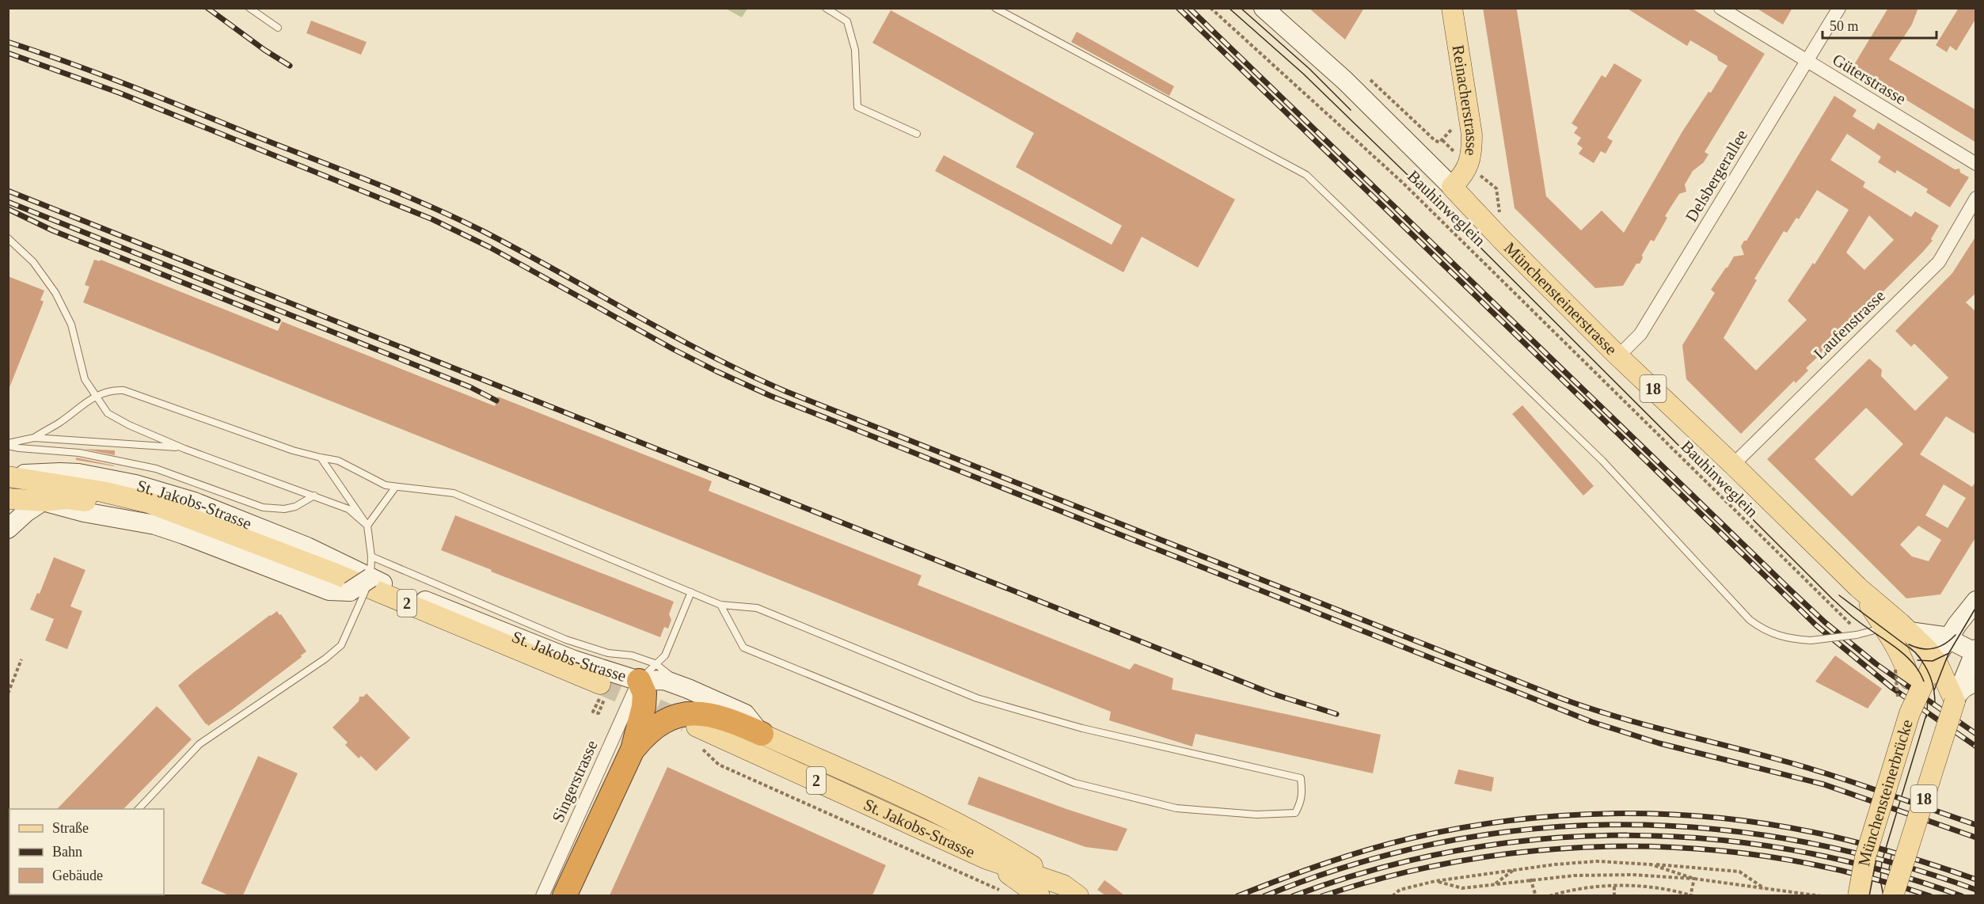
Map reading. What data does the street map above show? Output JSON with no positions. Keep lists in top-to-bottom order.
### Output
{
  "streets": {
    "main road": [
      "Reinacherstrasse",
      "Münchensteinerstrasse",
      "18",
      "St. Jakobs-Strasse",
      "2",
      "Münchensteinerbrücke"
    ],
    "street": [
      "Güterstrasse",
      "Delsbergerallee",
      "Laufenstrasse",
      "Singerstrasse"
    ],
    "path": ["Bauhinweglein"]
  },
  "crossings": [
    ["Güterstrasse", "Delsbergerallee"],
    ["Reinacherstrasse", "Münchensteinerstrasse"],
    ["Delsbergerallee", "Münchensteinerstrasse"],
    ["Münchensteinerstrasse", "Laufenstrasse"],
    ["Münchensteinerstrasse", "18"],
    ["Münchensteinerstrasse", "Münchensteinerbrücke"],
    ["St. Jakobs-Strasse", "Singerstrasse"]
  ],
  "legend": ["Straße", "Bahn", "Gebäude"],
  "scale_bar": "50 m"
}
